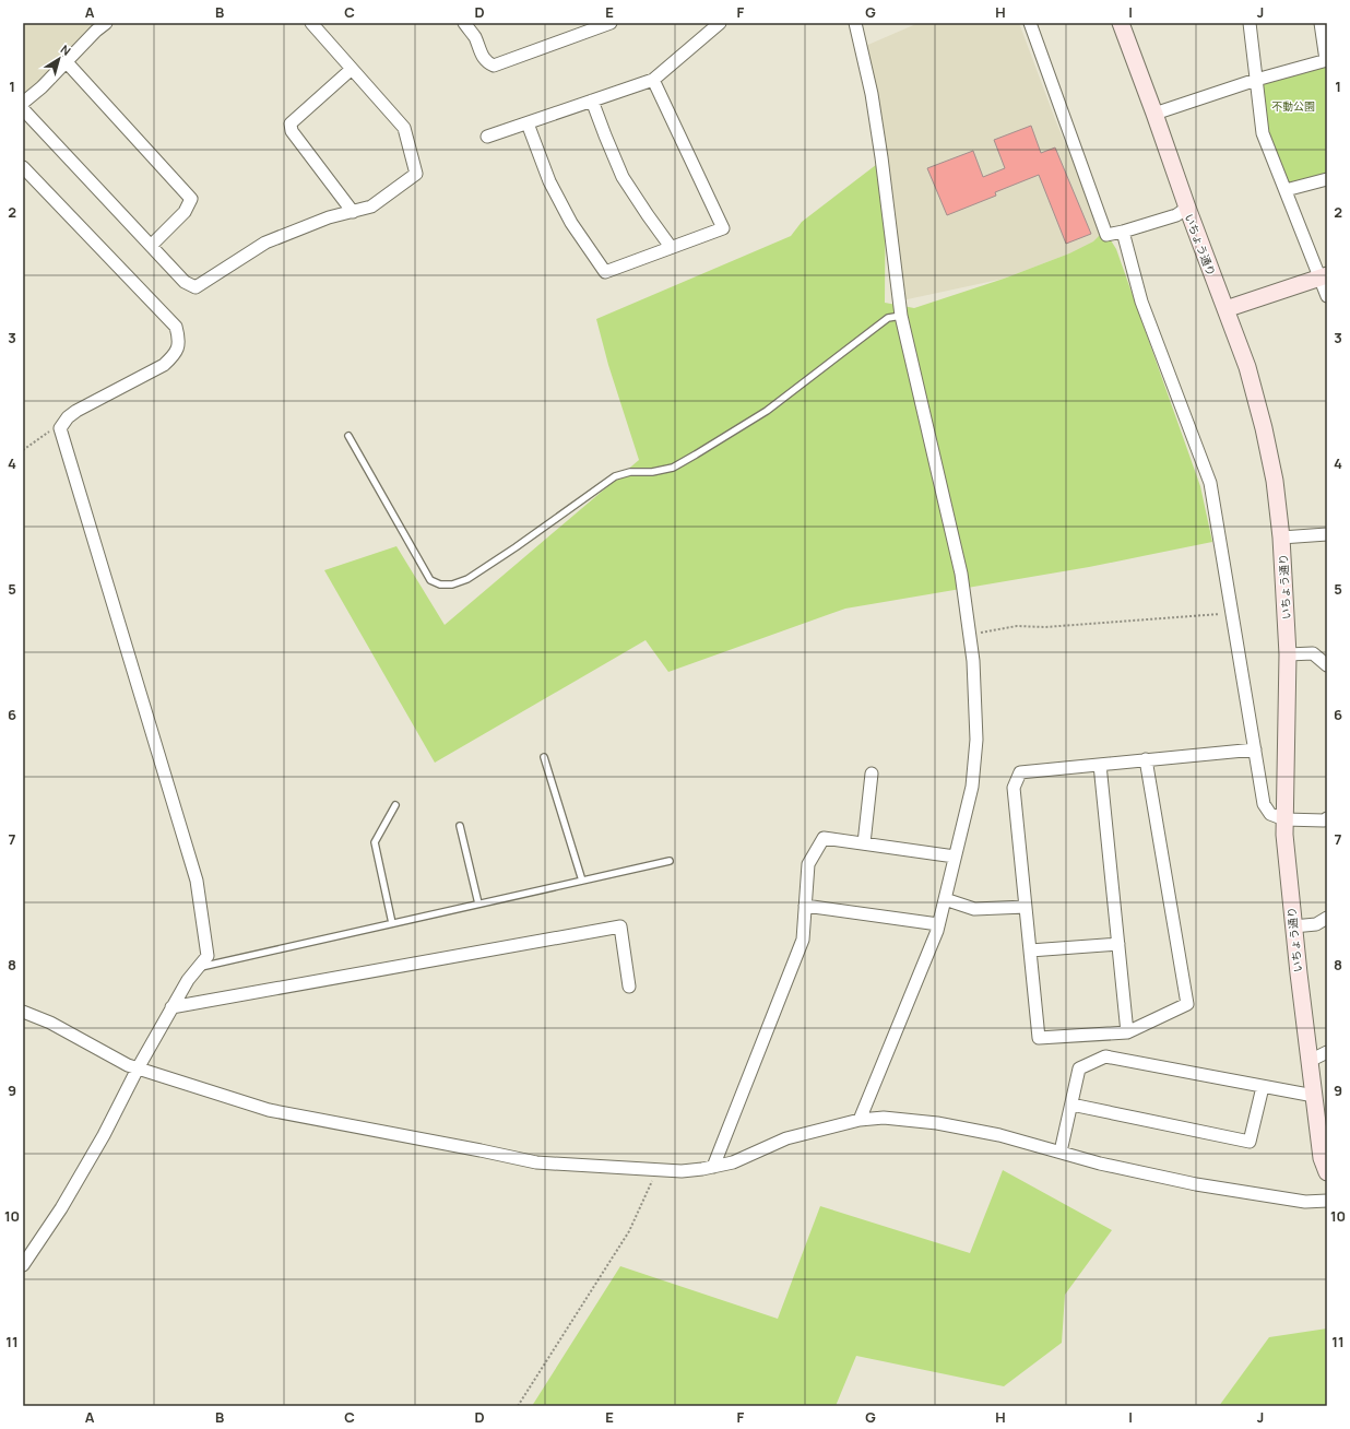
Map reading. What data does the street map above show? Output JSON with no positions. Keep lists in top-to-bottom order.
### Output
{
  "streets": {
    "street": ["いちょう通り"]
  },
  "parks": ["不動公園"],
  "north": "top right",
  "grid": {
    "columns": [
      "A",
      "B",
      "C",
      "D",
      "E",
      "F",
      "G",
      "H",
      "I",
      "J"
    ],
    "rows": [
      "1",
      "2",
      "3",
      "4",
      "5",
      "6",
      "7",
      "8",
      "9",
      "10",
      "11"
    ]
  }
}
